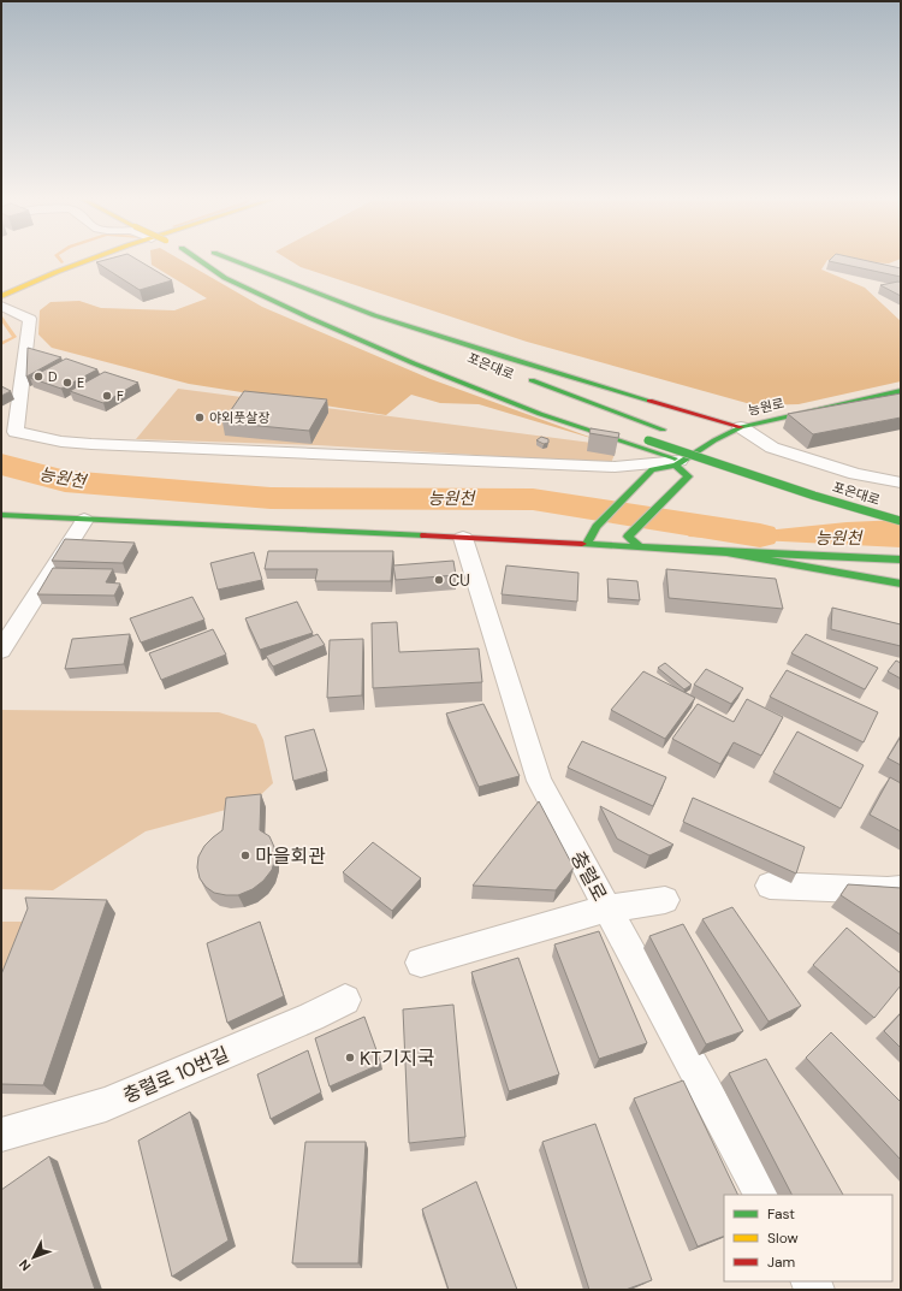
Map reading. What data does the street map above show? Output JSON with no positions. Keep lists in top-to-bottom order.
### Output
{
  "streets": {
    "main road": ["포은대로", "능원로"],
    "street": ["충렬로", "충렬로 10번길"]
  },
  "water": ["능원천"],
  "places": [
    "D",
    "E",
    "F",
    "야외풋살장",
    "CU",
    "마을회관",
    "KT기지국"
  ],
  "legend": ["Fast", "Slow", "Jam"],
  "north": "bottom left"
}
